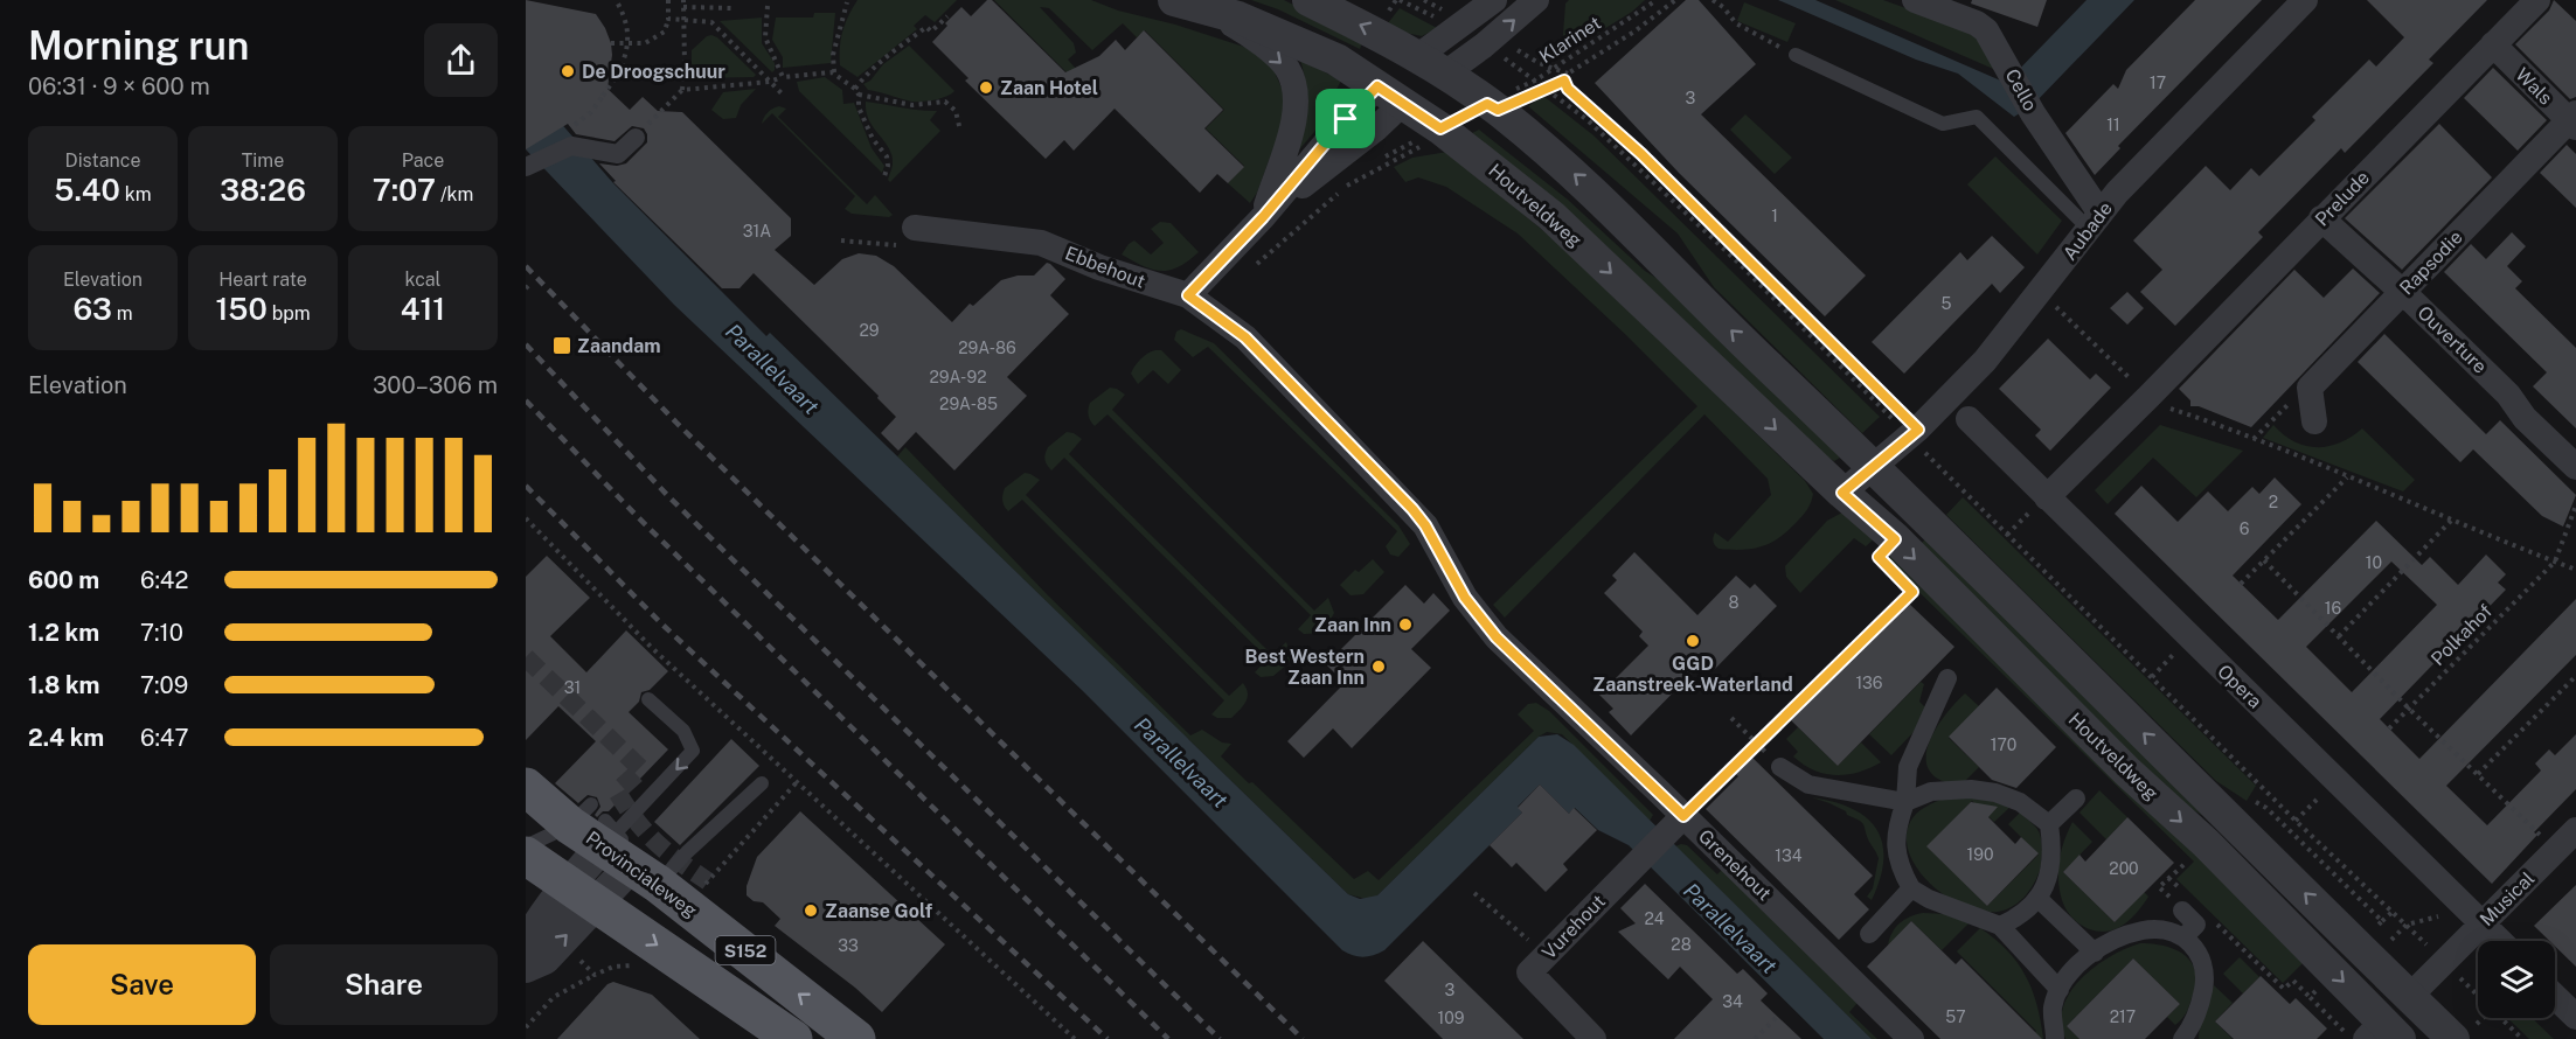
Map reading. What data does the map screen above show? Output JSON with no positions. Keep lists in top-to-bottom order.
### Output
{
  "streets": {
    "main road": ["Provincialeweg", "S152"],
    "street": [
      "Wals",
      "Cello",
      "Prelude",
      "Houtveldweg",
      "Aubade",
      "Rapsodie",
      "Ebbehout",
      "Ouverture",
      "Opera",
      "Grenehout",
      "Musical",
      "Vurehout"
    ],
    "path": ["Klarinet", "Polkahof"]
  },
  "crossings": [
    ["Klarinet", "Houtveldweg"],
    ["Wals", "Prelude"],
    ["Wals", "Rapsodie"],
    ["Cello", "Aubade"],
    ["Prelude", "Ouverture"],
    ["Prelude", "Opera"],
    ["Houtveldweg", "Aubade"],
    ["Houtveldweg", "Musical"],
    ["Rapsodie", "Ouverture"],
    ["Ebbehout", "Grenehout"],
    ["Opera", "Musical"],
    ["Grenehout", "Vurehout"]
  ],
  "water": ["Parallelvaart"],
  "places": {
    "other": [
      "De Droogschuur",
      "Zaan Hotel",
      "Zaan Inn",
      "GGD Zaanstreek-Waterland",
      "Best Western Zaan Inn",
      "Zaanse Golf"
    ],
    "transit": ["Zaandam"]
  },
  "house_numbers": [
    "17",
    "3",
    "11",
    "1",
    "31A",
    "5",
    "29",
    "29A-86",
    "29A-92",
    "29A-85",
    "2",
    "6",
    "10",
    "8",
    "16",
    "136",
    "31",
    "170",
    "190",
    "134",
    "200",
    "24",
    "28",
    "33",
    "3",
    "34",
    "57",
    "217",
    "109"
  ],
  "page": {
    "heading": ["Morning run", "06:31 · 9 × 600 m"],
    "stats": [
      ["Distance", "5.40 km"],
      ["Time", "38:26"],
      ["Pace", "7:07 /km"],
      ["Elevation", "63 m"],
      ["Heart rate", "150 bpm"],
      ["kcal", "411"]
    ],
    "chart": ["Elevation", "300–306 m"],
    "list": [
      {
        "name": "600 m",
        "note": "6:42"
      },
      {
        "name": "1.2 km",
        "note": "7:10"
      },
      {
        "name": "1.8 km",
        "note": "7:09"
      },
      {
        "name": "2.4 km",
        "note": "6:47"
      }
    ],
    "buttons": ["Save", "Share"]
  }
}
